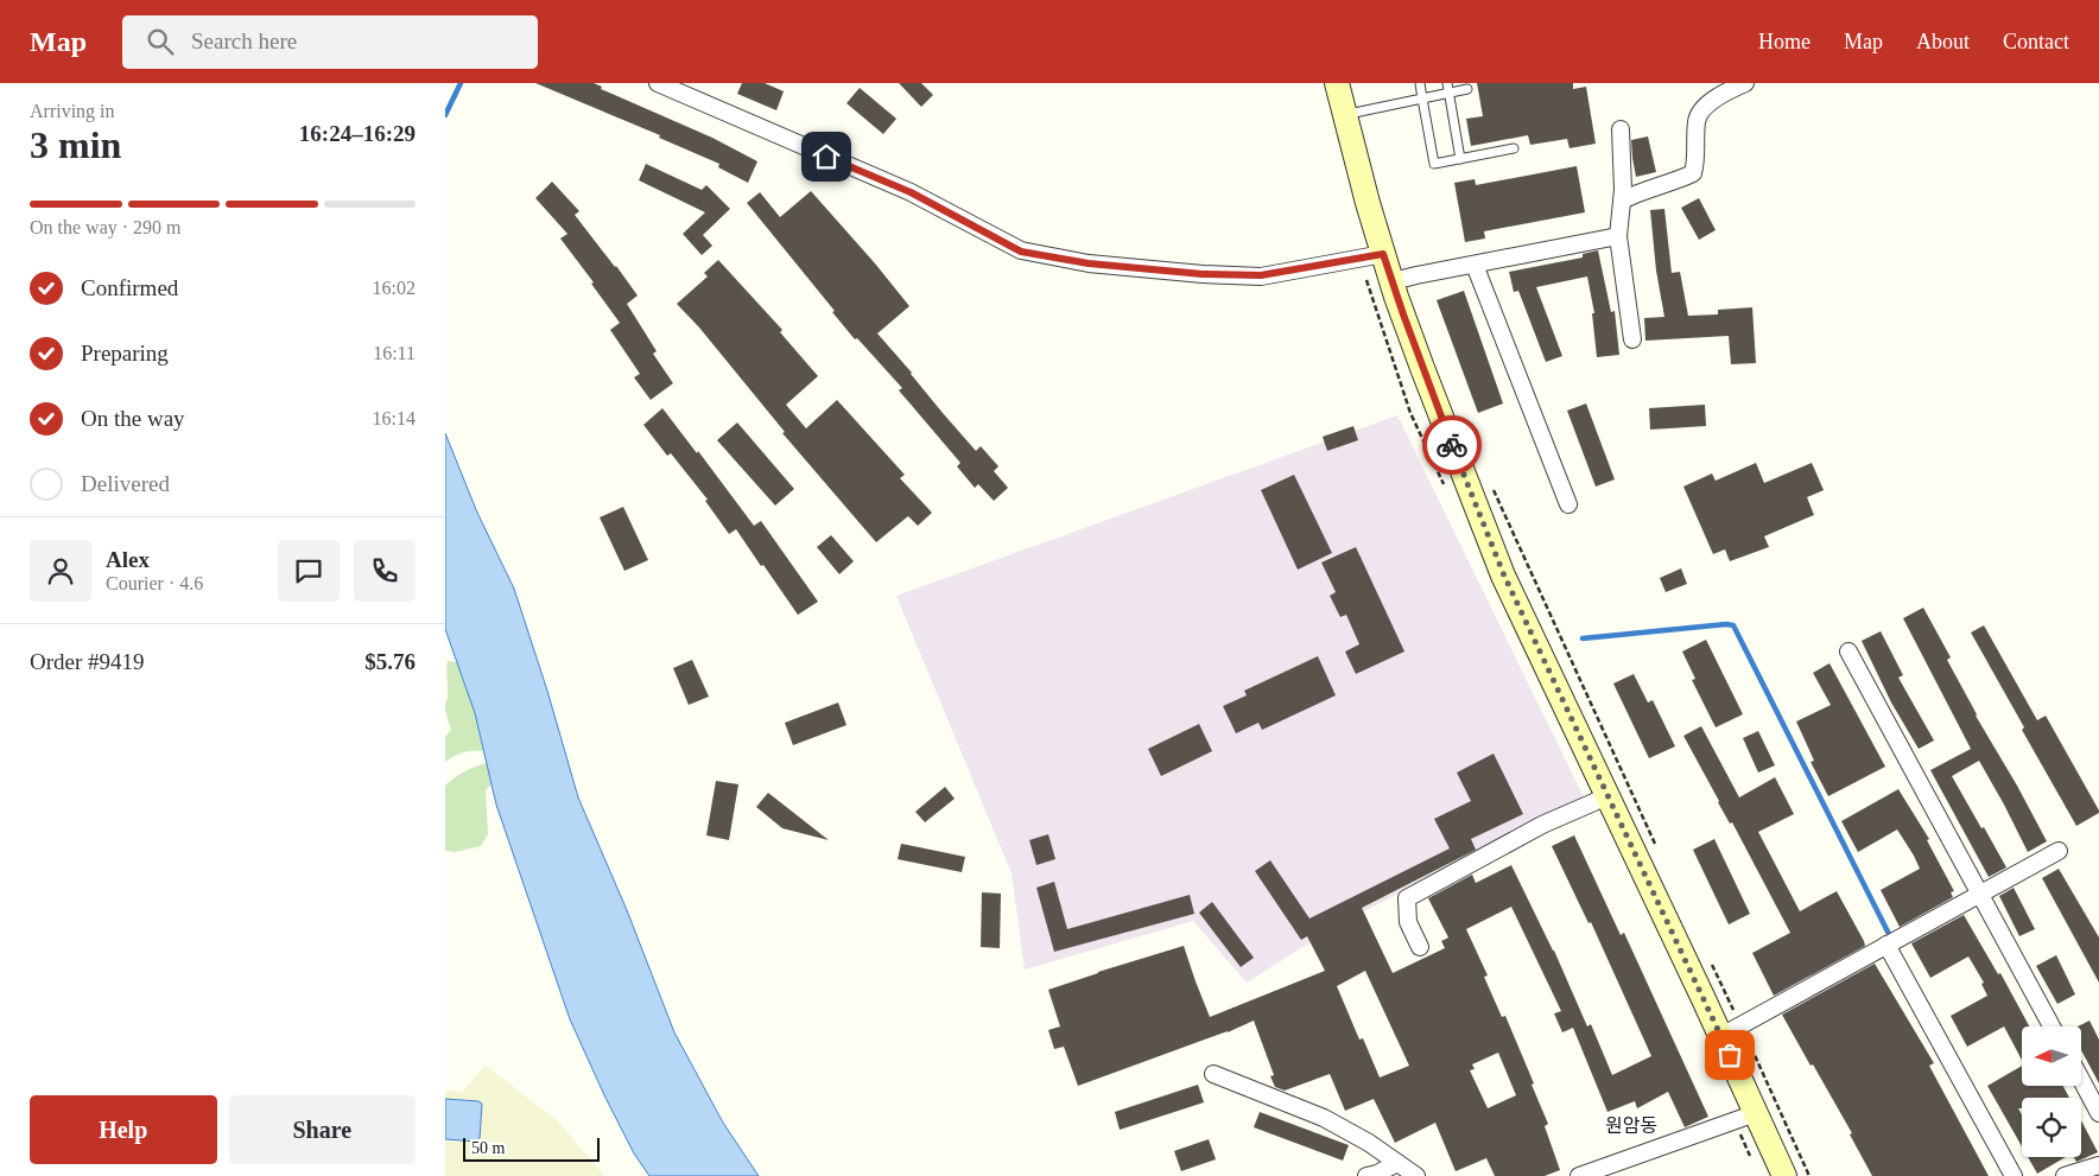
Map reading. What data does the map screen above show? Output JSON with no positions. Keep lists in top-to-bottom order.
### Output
{
  "districts": ["원암동"],
  "scale_bar": "50 m",
  "north": "left",
  "page": {
    "header": "Map",
    "search": "Search here",
    "nav": [
      "Home",
      "Map",
      "About",
      "Contact"
    ],
    "heading": ["3 min", "Arriving in", "16:24–16:29"],
    "panel": [
      "Alex",
      "Courier · 4.6",
      "Order #9419",
      "$5.76"
    ],
    "bar": "On the way · 290 m",
    "list": [
      ["Confirmed", "16:02"],
      ["Preparing", "16:11"],
      ["On the way", "16:14"],
      "Delivered"
    ],
    "buttons": ["Help", "Share"],
    "scale": "50 m"
  }
}
